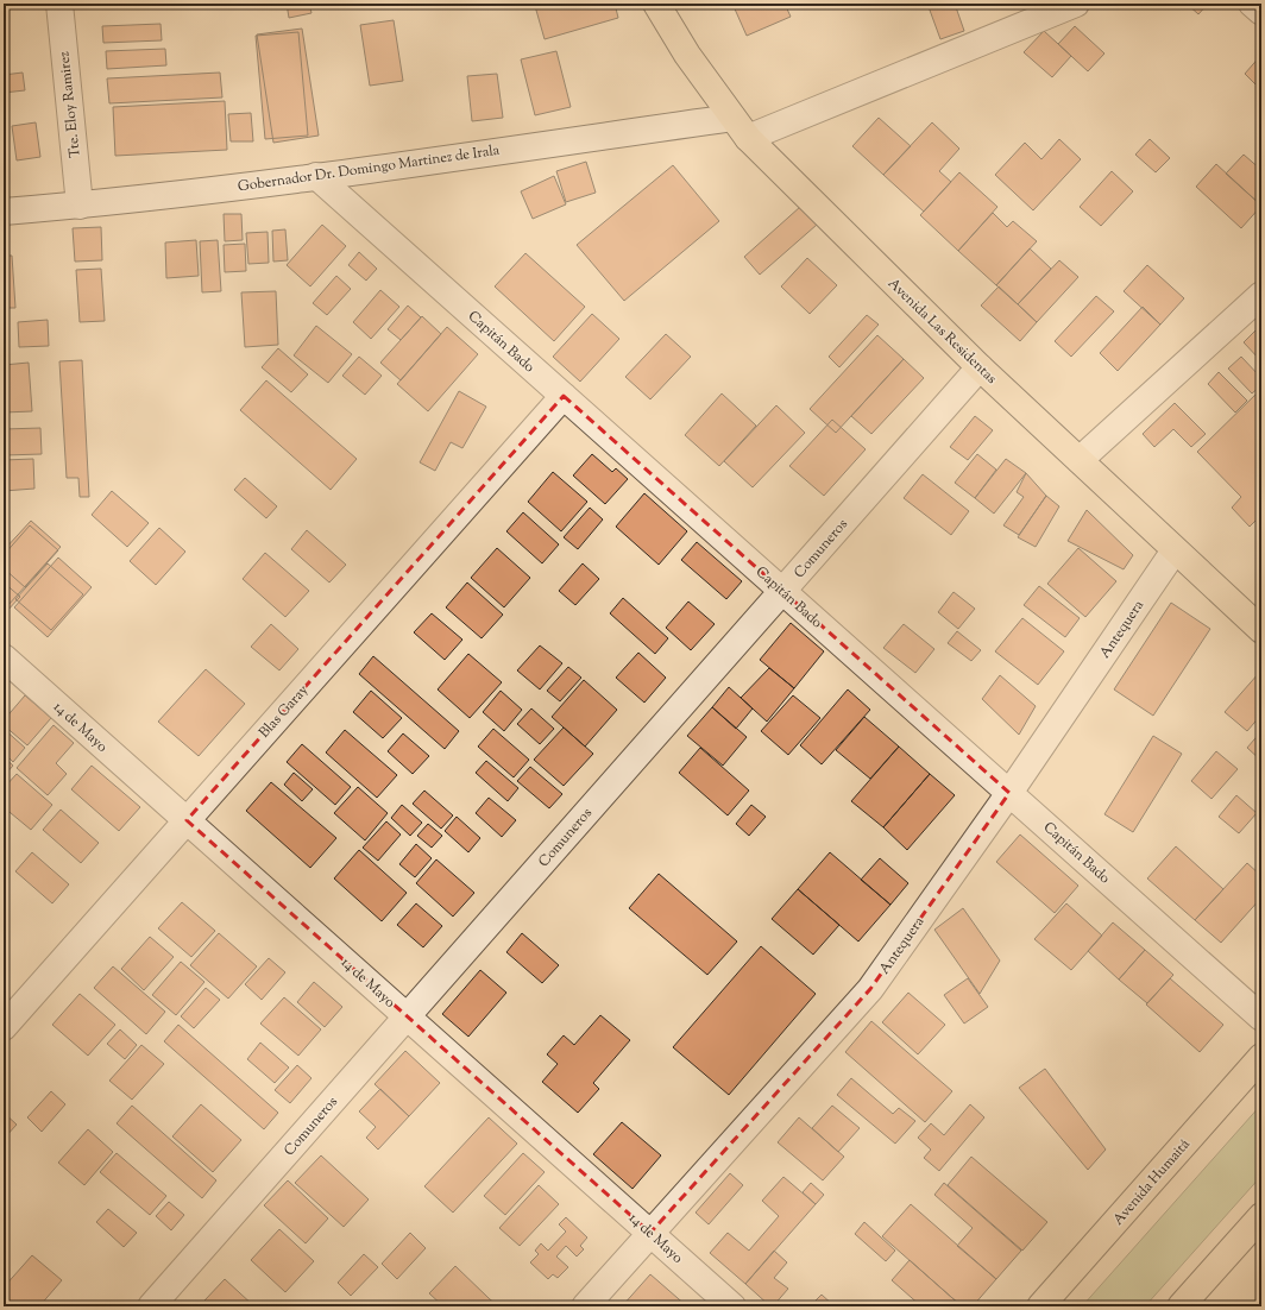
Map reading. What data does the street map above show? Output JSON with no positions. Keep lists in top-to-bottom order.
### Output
{
  "streets": {
    "main road": ["Avenida Las Residentas", "Avenida Humaitá"],
    "street": [
      "Tte. Eloy Ramirez",
      "Gobernador Dr. Domingo Martinez de Irala",
      "Capitán Bado",
      "Comuneros",
      "Antequera",
      "Blas Garay",
      "14 de Mayo"
    ]
  },
  "crossings": [
    ["Tte. Eloy Ramirez", "Gobernador Dr. Domingo Martinez de Irala"],
    ["Gobernador Dr. Domingo Martinez de Irala", "Avenida Las Residentas"],
    ["Gobernador Dr. Domingo Martinez de Irala", "Capitán Bado"],
    ["Avenida Las Residentas", "Comuneros"],
    ["Avenida Las Residentas", "Antequera"],
    ["Capitán Bado", "Comuneros"],
    ["Capitán Bado", "Antequera"],
    ["Capitán Bado", "Blas Garay"],
    ["Comuneros", "14 de Mayo"],
    ["Antequera", "14 de Mayo"],
    ["Blas Garay", "14 de Mayo"]
  ]
}
